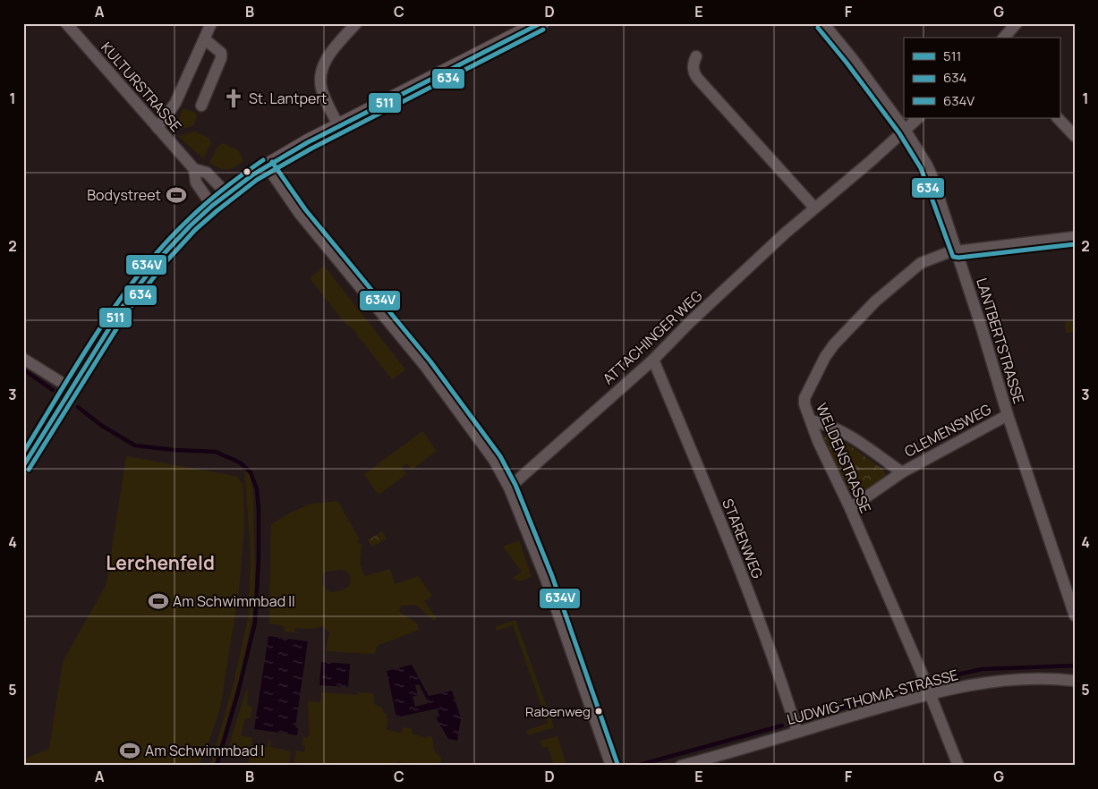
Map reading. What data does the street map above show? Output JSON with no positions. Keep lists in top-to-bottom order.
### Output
{
  "streets": {
    "street": [
      "KULTURSTRASSE",
      "ATTACHINGER WEG",
      "LANTBERTSTRASSE",
      "CLEMENSWEG",
      "WELDENSTRASSE",
      "STARENWEG",
      "LUDWIG-THOMA-STRASSE"
    ]
  },
  "crossings": [
    ["ATTACHINGER WEG", "LANTBERTSTRASSE"],
    ["ATTACHINGER WEG", "STARENWEG"],
    ["LANTBERTSTRASSE", "CLEMENSWEG"],
    ["LANTBERTSTRASSE", "WELDENSTRASSE"],
    ["CLEMENSWEG", "WELDENSTRASSE"],
    ["WELDENSTRASSE", "LUDWIG-THOMA-STRASSE"],
    ["STARENWEG", "LUDWIG-THOMA-STRASSE"]
  ],
  "districts": ["Lerchenfeld"],
  "places": {
    "church": ["St. Lantpert"],
    "sports": ["Bodystreet", "Am Schwimmbad II", "Am Schwimmbad I"],
    "other": ["Rabenweg"]
  },
  "lines": ["transit line 511", "transit line 634", "transit line 634V"],
  "legend": ["511", "634", "634V"],
  "grid": {
    "columns": [
      "A",
      "B",
      "C",
      "D",
      "E",
      "F",
      "G"
    ],
    "rows": [
      "1",
      "2",
      "3",
      "4",
      "5"
    ]
  }
}
